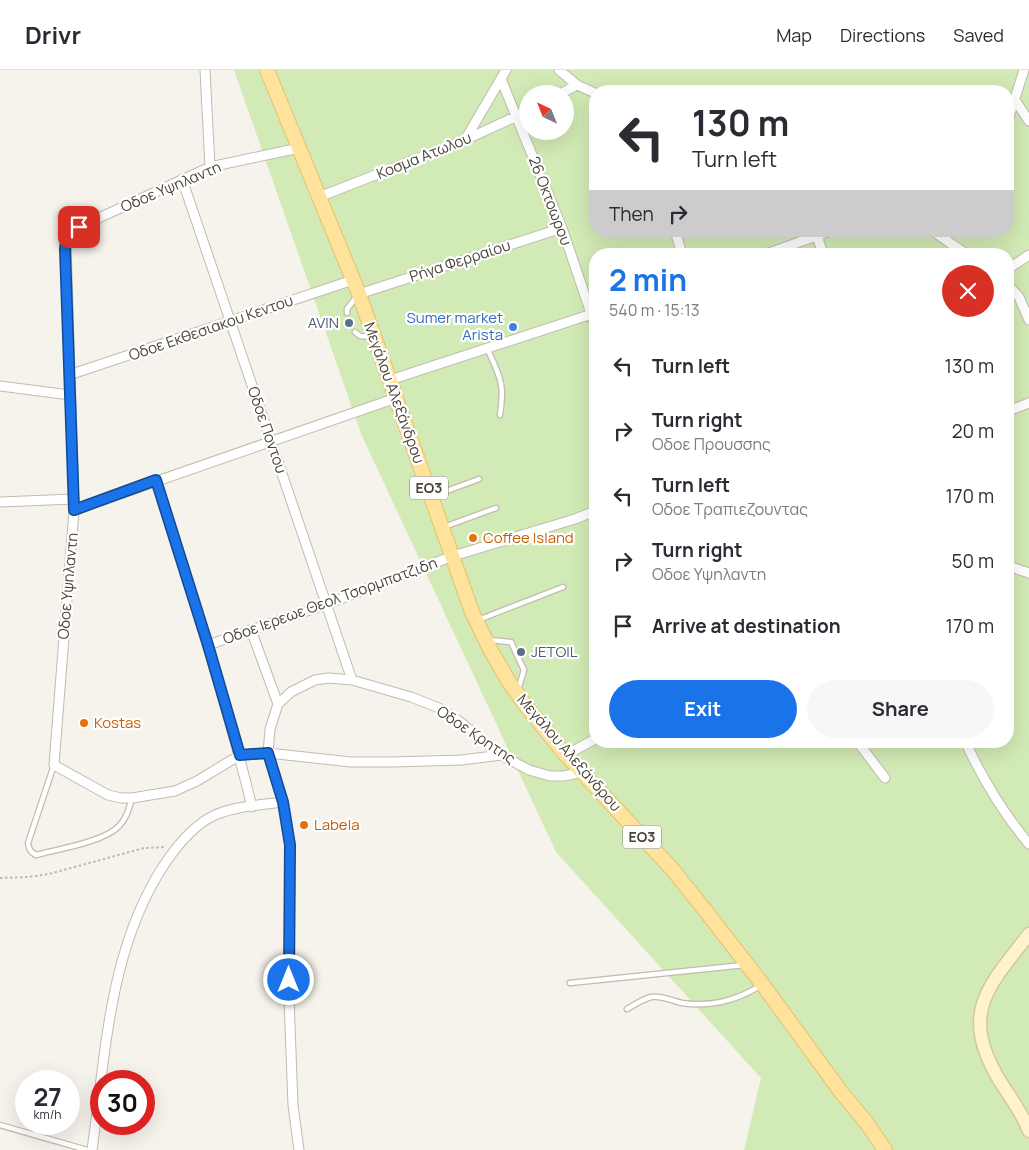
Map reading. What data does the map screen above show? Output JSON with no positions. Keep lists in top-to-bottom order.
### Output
{
  "streets": {
    "main road": ["Μεγάλου Αλεξάνδρου", "ΕΟ3"],
    "street": [
      "Κοσμα Ατωλου",
      "Oδοε Υψηλαντη",
      "26 Οκτοωρου",
      "Ρήγα Φερραίου",
      "Oδοε Εκθεσιακου Κεντου",
      "Oδοε Ποντου",
      "Oδοε Ιερεωε Θεολ Τσορμπατζιδη",
      "Oδοε Κρητης"
    ]
  },
  "crossings": [
    ["Κοσμα Ατωλου", "26 Οκτοωρου"],
    ["Κοσμα Ατωλου", "Μεγάλου Αλεξάνδρου"],
    ["Oδοε Υψηλαντη", "Oδοε Εκθεσιακου Κεντου"],
    ["Oδοε Υψηλαντη", "Μεγάλου Αλεξάνδρου"],
    ["Oδοε Υψηλαντη", "Oδοε Ποντου"],
    ["26 Οκτοωρου", "Ρήγα Φερραίου"],
    ["Ρήγα Φερραίου", "Μεγάλου Αλεξάνδρου"],
    ["Oδοε Εκθεσιακου Κεντου", "Μεγάλου Αλεξάνδρου"],
    ["Oδοε Εκθεσιακου Κεντου", "Oδοε Ποντου"],
    ["Μεγάλου Αλεξάνδρου", "ΕΟ3"],
    ["Μεγάλου Αλεξάνδρου", "Oδοε Ιερεωε Θεολ Τσορμπατζιδη"],
    ["Μεγάλου Αλεξάνδρου", "Oδοε Κρητης"],
    ["Oδοε Ποντου", "Oδοε Ιερεωε Θεολ Τσορμπατζιδη"],
    ["Oδοε Ποντου", "Oδοε Κρητης"]
  ],
  "places": [
    "AVIN",
    "Sumer market Arista",
    "Coffee Island",
    "JETOIL",
    "Kostas",
    "Labela"
  ],
  "north": "top left",
  "page": {
    "header": "Drivr",
    "nav": ["Map", "Directions", "Saved"],
    "turn": ["130 m", "Turn left"],
    "then": "Then",
    "heading": ["2 min", "540 m · 15:13"],
    "list": [
      {
        "name": "Turn left",
        "value": "130 m"
      },
      {
        "name": "Turn right",
        "note": "Oδοε Προυσσης",
        "value": "20 m"
      },
      {
        "name": "Turn left",
        "note": "Oδοε Τραπιεζουντας",
        "value": "170 m"
      },
      {
        "name": "Turn right",
        "note": "Oδοε Υψηλαντη",
        "value": "50 m"
      },
      {
        "name": "Arrive at destination",
        "value": "170 m"
      }
    ],
    "buttons": ["Exit", "Share"],
    "speed": "27 km/h",
    "limit": "30"
  }
}
